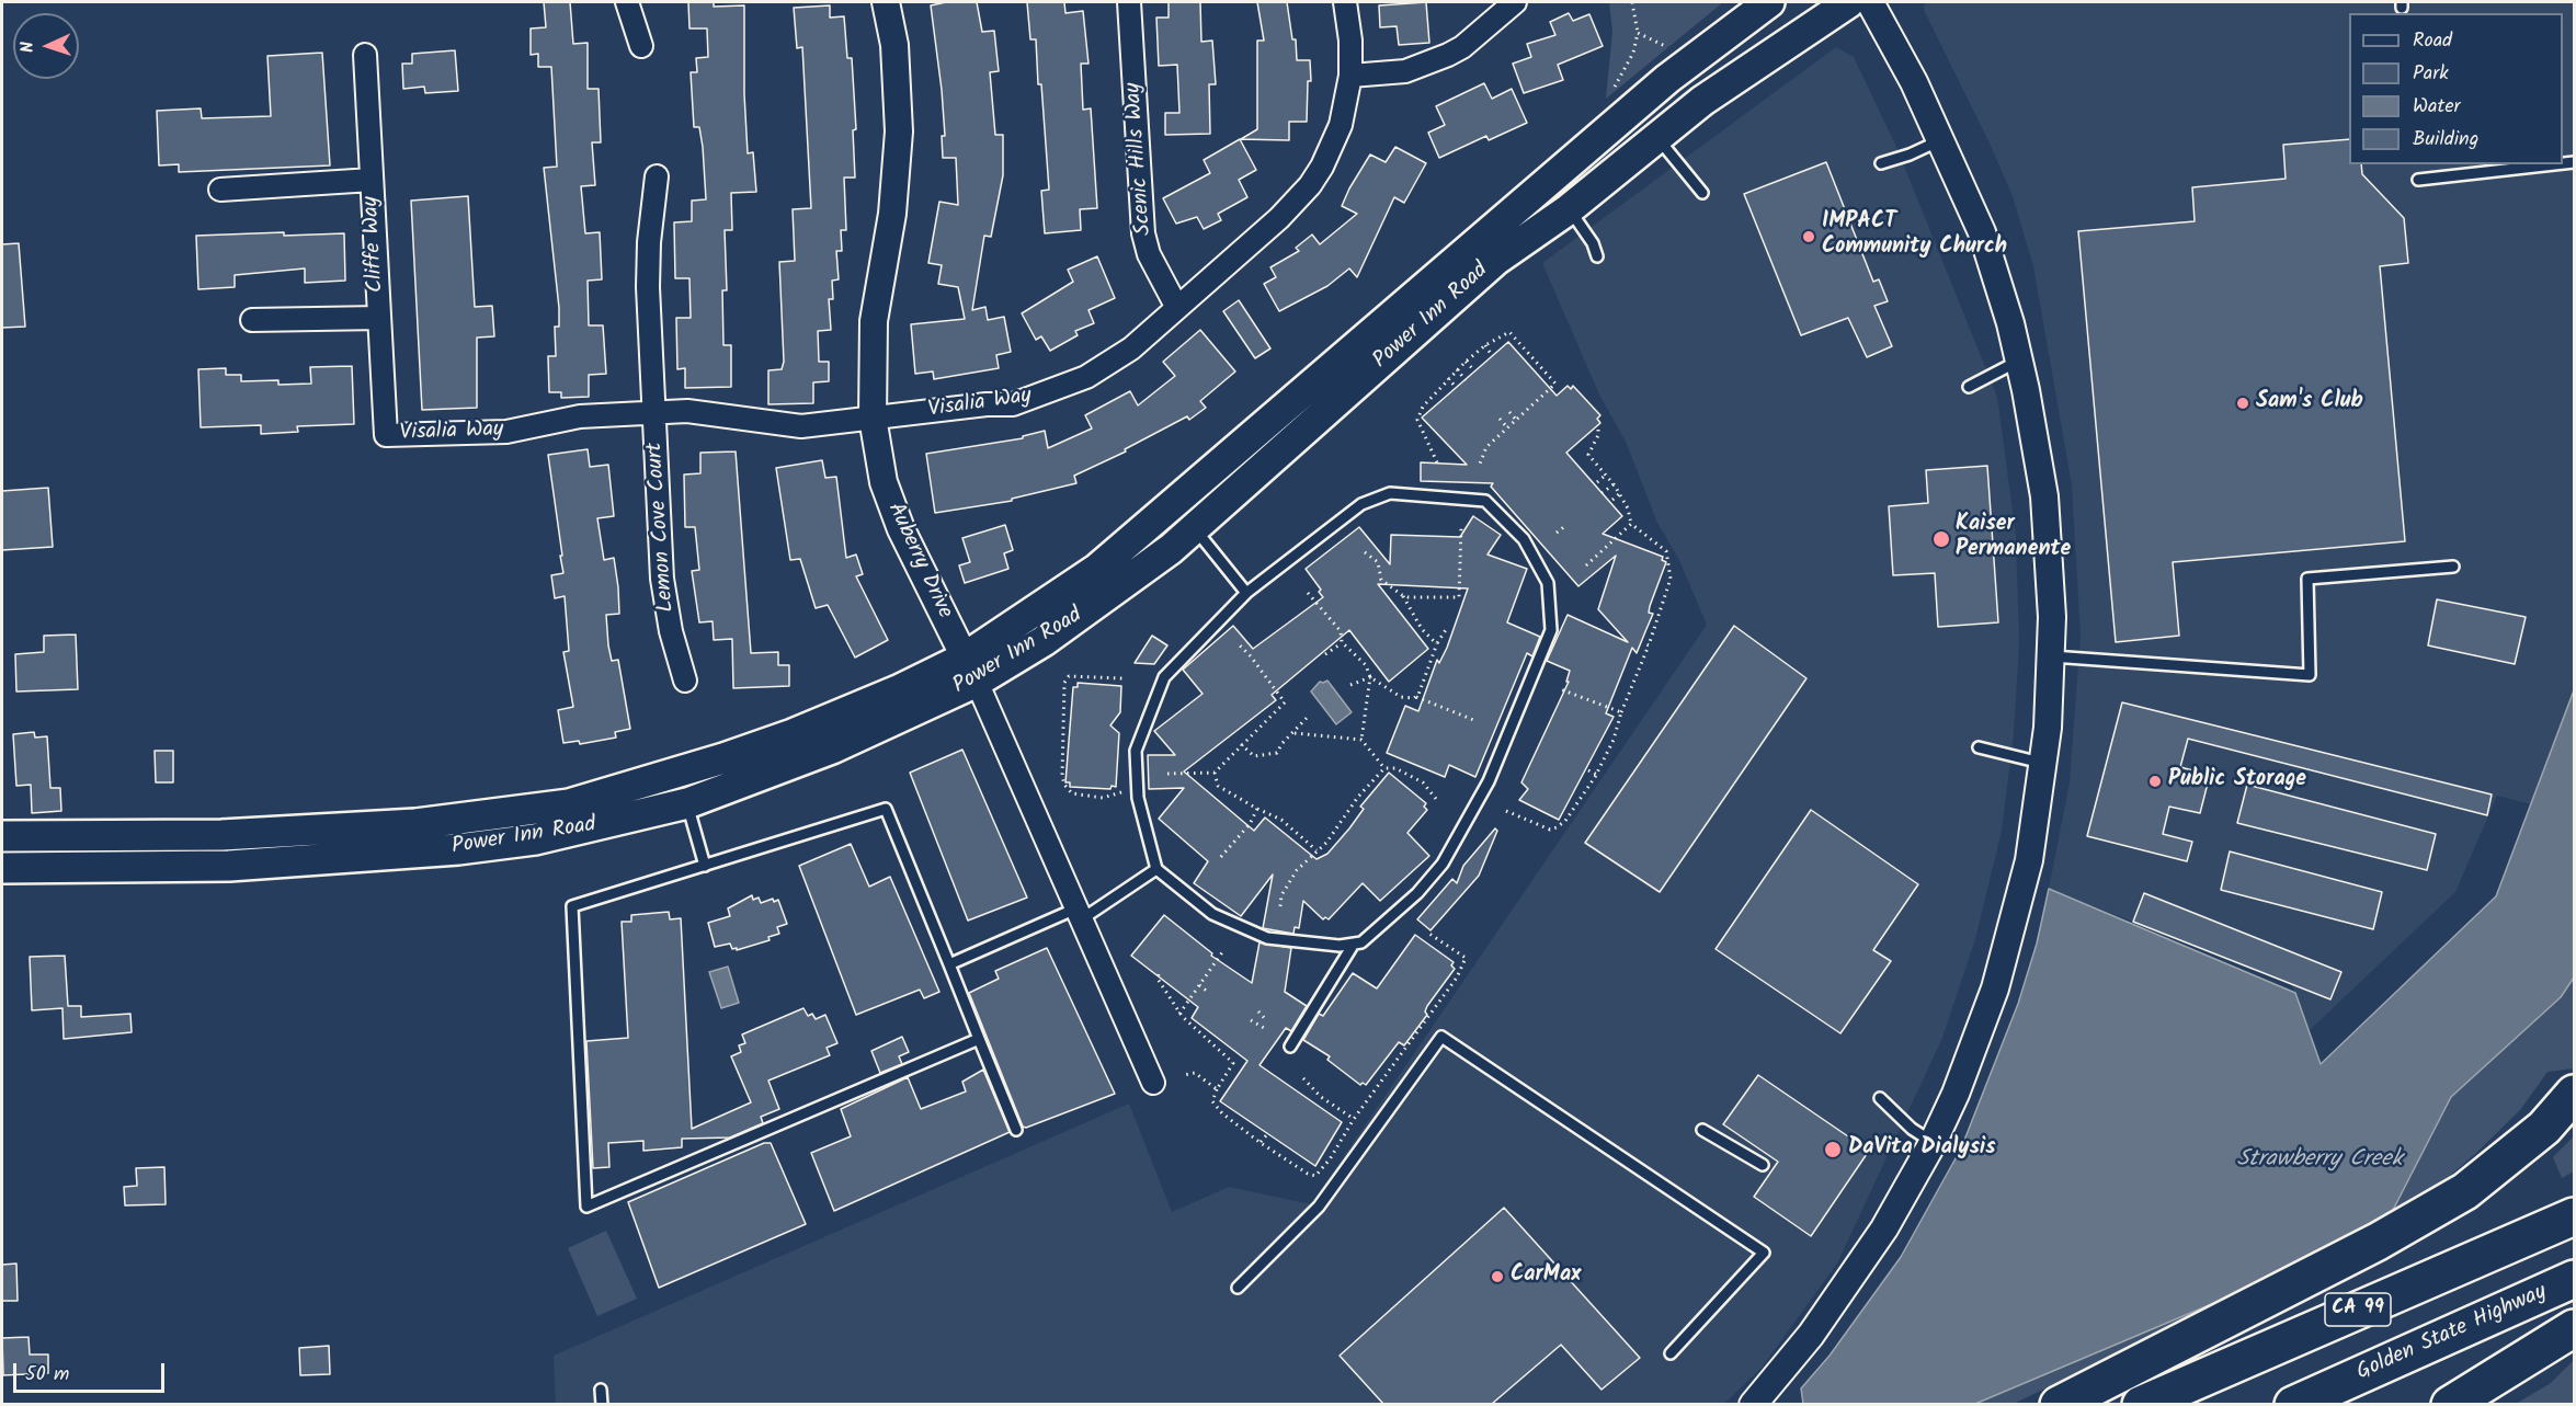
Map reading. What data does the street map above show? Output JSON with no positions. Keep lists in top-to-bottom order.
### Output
{
  "streets": {
    "highway": ["CA 99", "Golden State Highway"],
    "main road": ["Power Inn Road"],
    "street": [
      "Scenic Hills Way",
      "Cliffe Way",
      "Visalia Way",
      "Lemon Cove Court",
      "Auberry Drive"
    ]
  },
  "crossings": [
    ["Scenic Hills Way", "Visalia Way"],
    ["Cliffe Way", "Visalia Way"],
    ["Power Inn Road", "Auberry Drive"],
    ["Visalia Way", "Lemon Cove Court"],
    ["Visalia Way", "Auberry Drive"]
  ],
  "water": ["Strawberry Creek"],
  "places": [
    "IMPACT Community Church",
    "Sam's Club",
    "Kaiser Permanente",
    "Public Storage",
    "DaVita Dialysis",
    "CarMax"
  ],
  "legend": [
    "Road",
    "Park",
    "Water",
    "Building"
  ],
  "scale_bar": "50 m",
  "north": "left"
}
